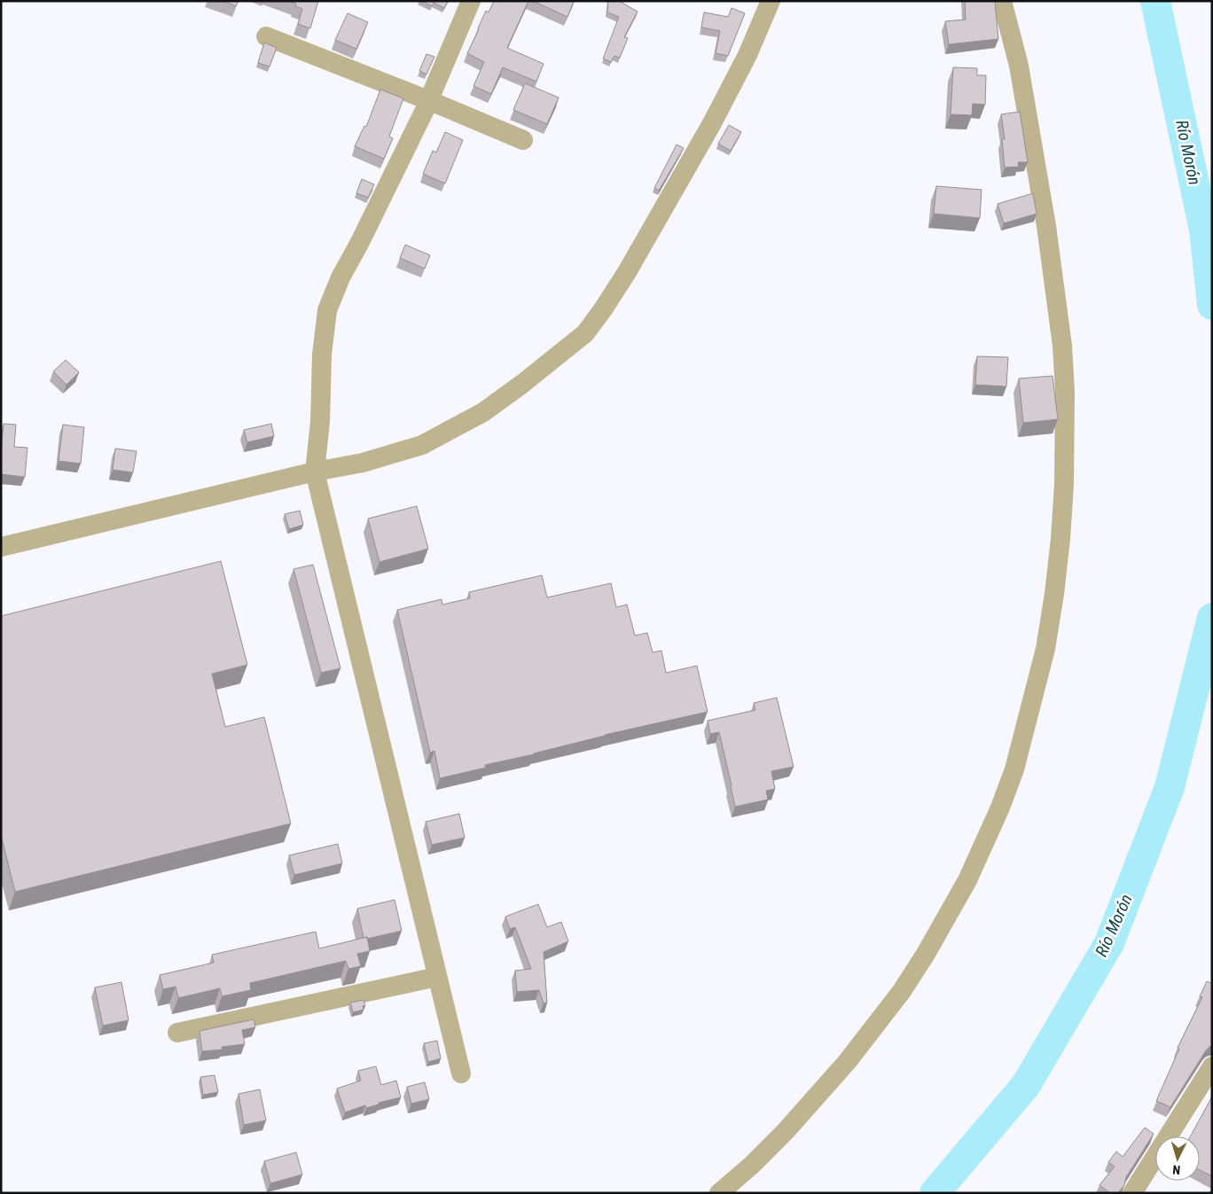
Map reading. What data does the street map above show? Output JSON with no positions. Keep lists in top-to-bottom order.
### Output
{
  "water": ["Río Morón"],
  "north": "bottom"
}
